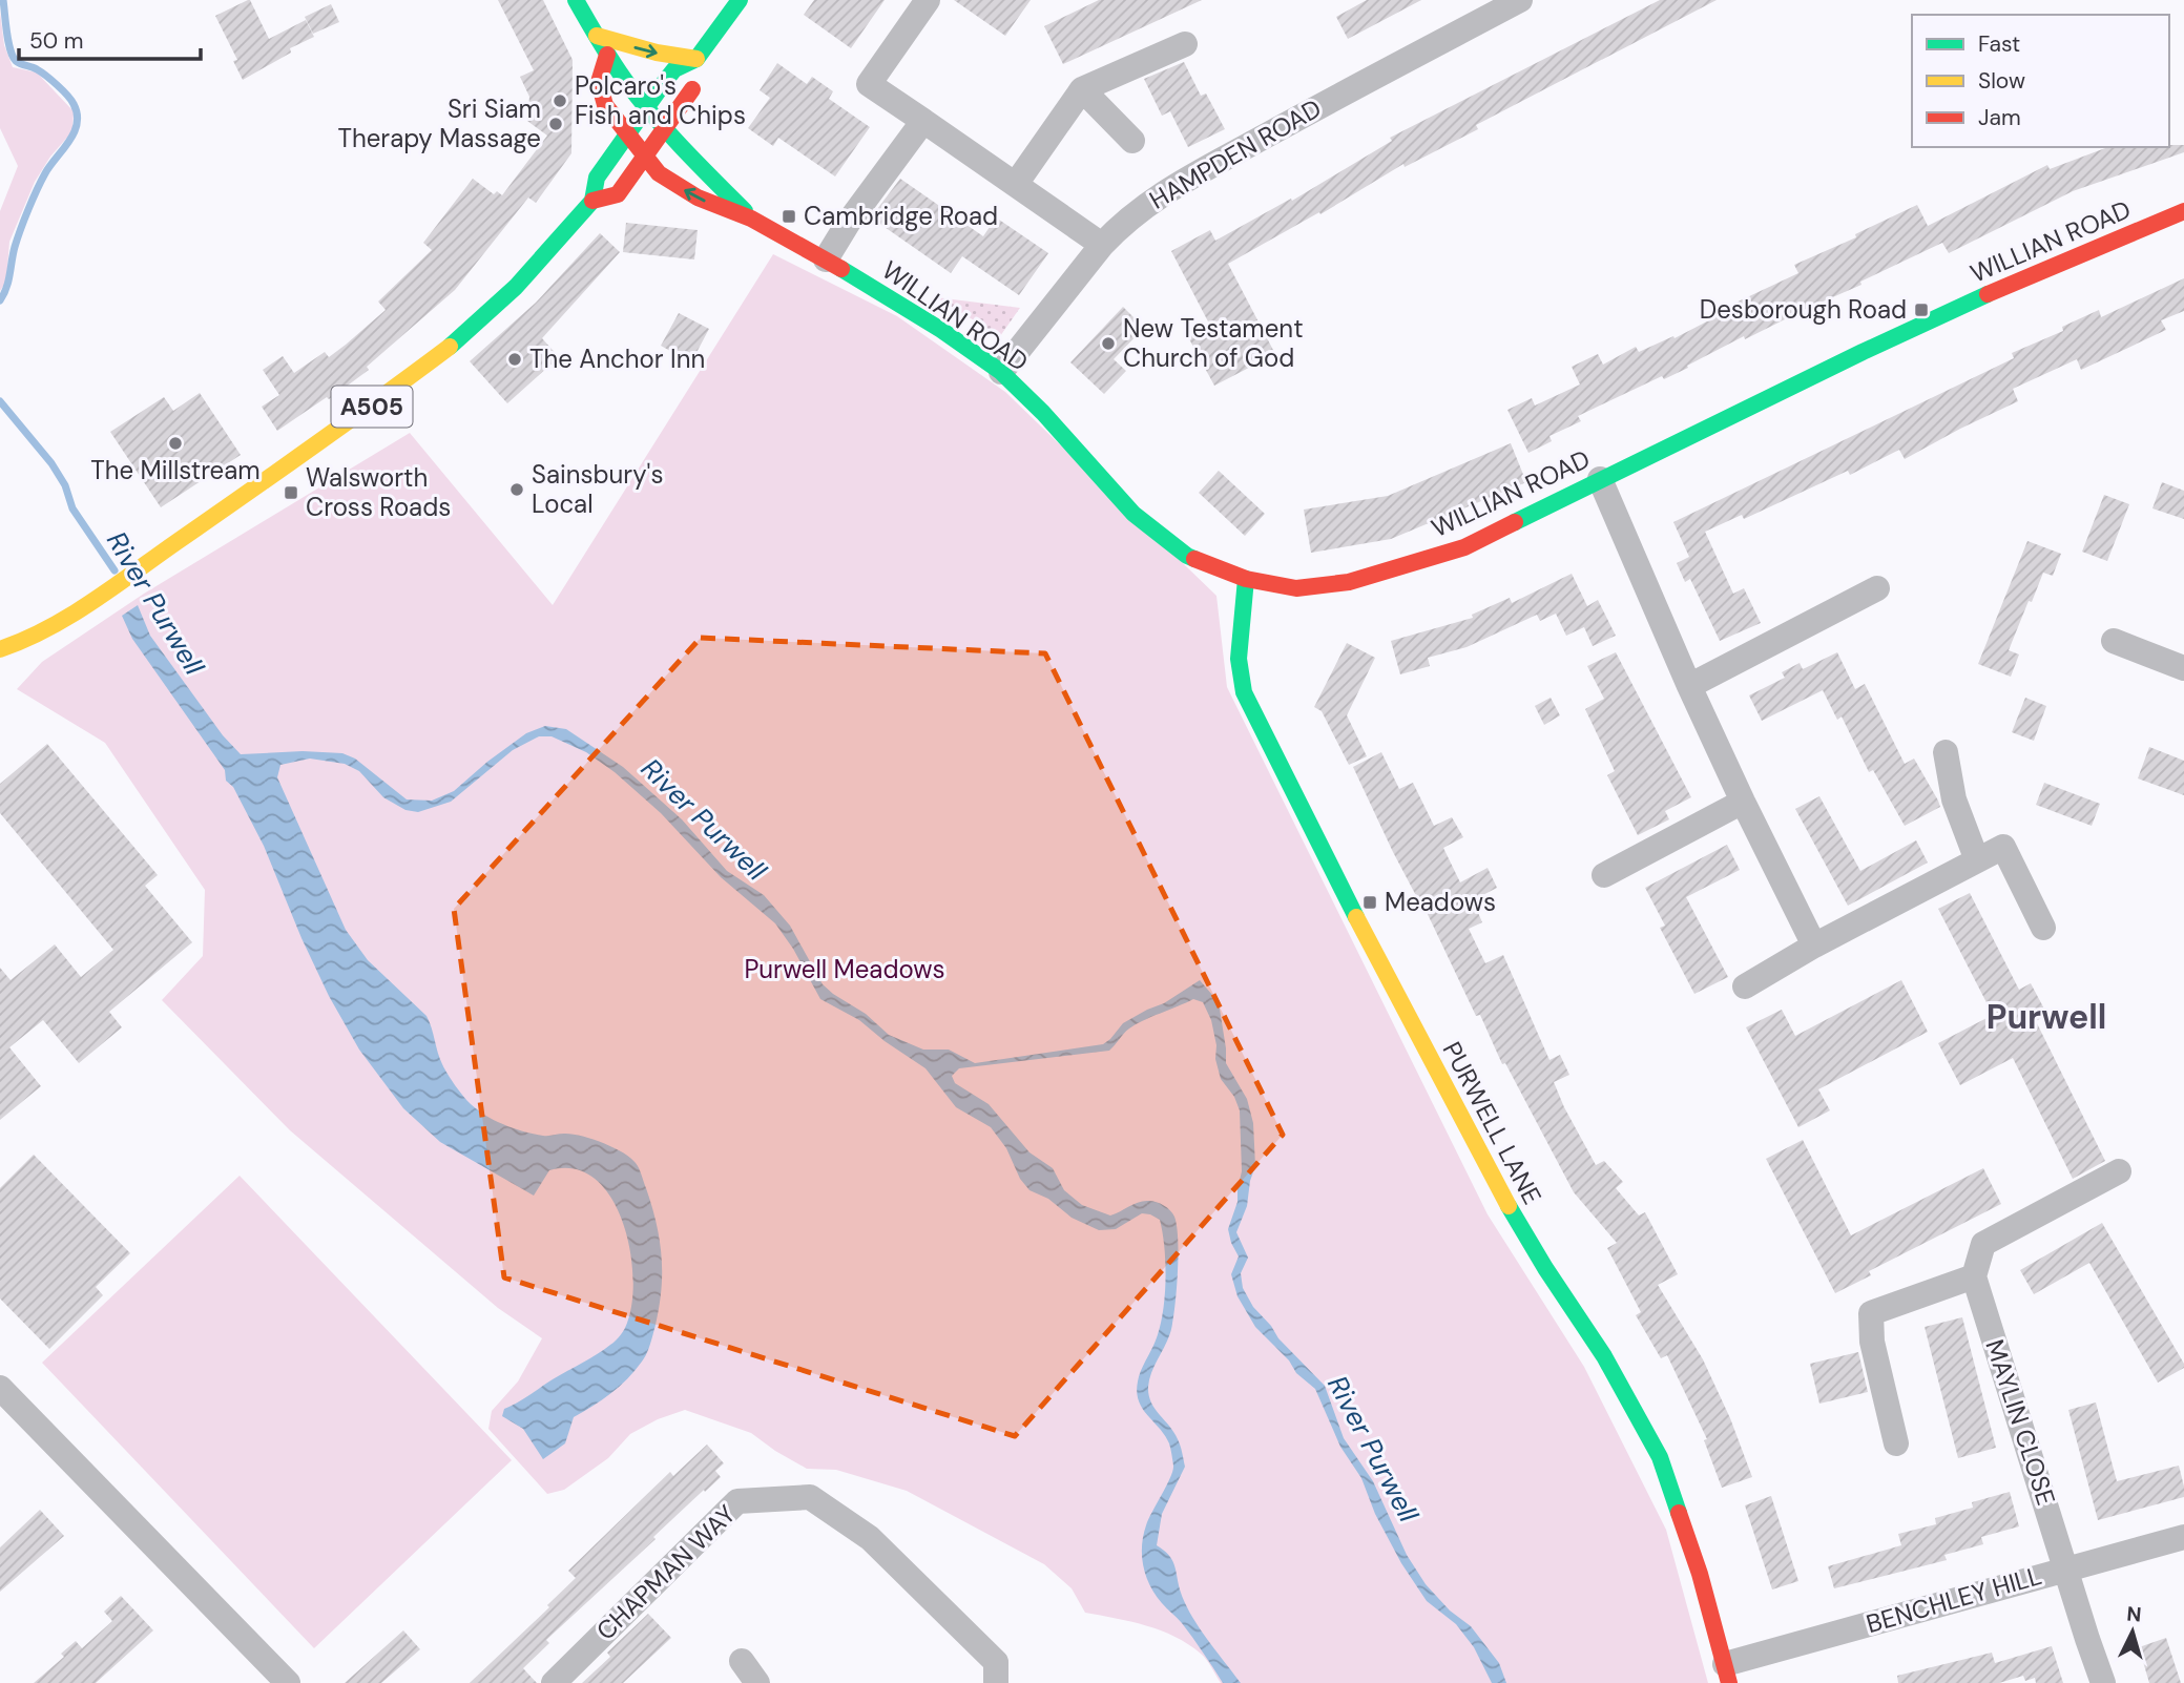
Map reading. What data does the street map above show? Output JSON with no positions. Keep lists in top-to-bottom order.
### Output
{
  "streets": {
    "street": [
      "HAMPDEN ROAD",
      "WILLIAN ROAD",
      "A505",
      "PURWELL LANE",
      "MAYLIN CLOSE",
      "CHAPMAN WAY",
      "BENCHLEY HILL"
    ]
  },
  "crossings": [
    ["HAMPDEN ROAD", "WILLIAN ROAD"],
    ["WILLIAN ROAD", "A505"],
    ["WILLIAN ROAD", "PURWELL LANE"],
    ["PURWELL LANE", "BENCHLEY HILL"],
    ["MAYLIN CLOSE", "BENCHLEY HILL"]
  ],
  "districts": ["Purwell"],
  "water": ["River Purwell"],
  "parks": ["Purwell Meadows"],
  "places": {
    "other": [
      "Polcaro's Fish and Chips",
      "Sri Siam Therapy Massage",
      "New Testament Church of God",
      "The Anchor Inn",
      "The Millstream",
      "Sainsbury's Local"
    ],
    "transit": [
      "Cambridge Road",
      "Desborough Road",
      "Walsworth Cross Roads",
      "Meadows"
    ]
  },
  "legend": ["Fast", "Slow", "Jam"],
  "scale_bar": "50 m",
  "north": "top"
}
